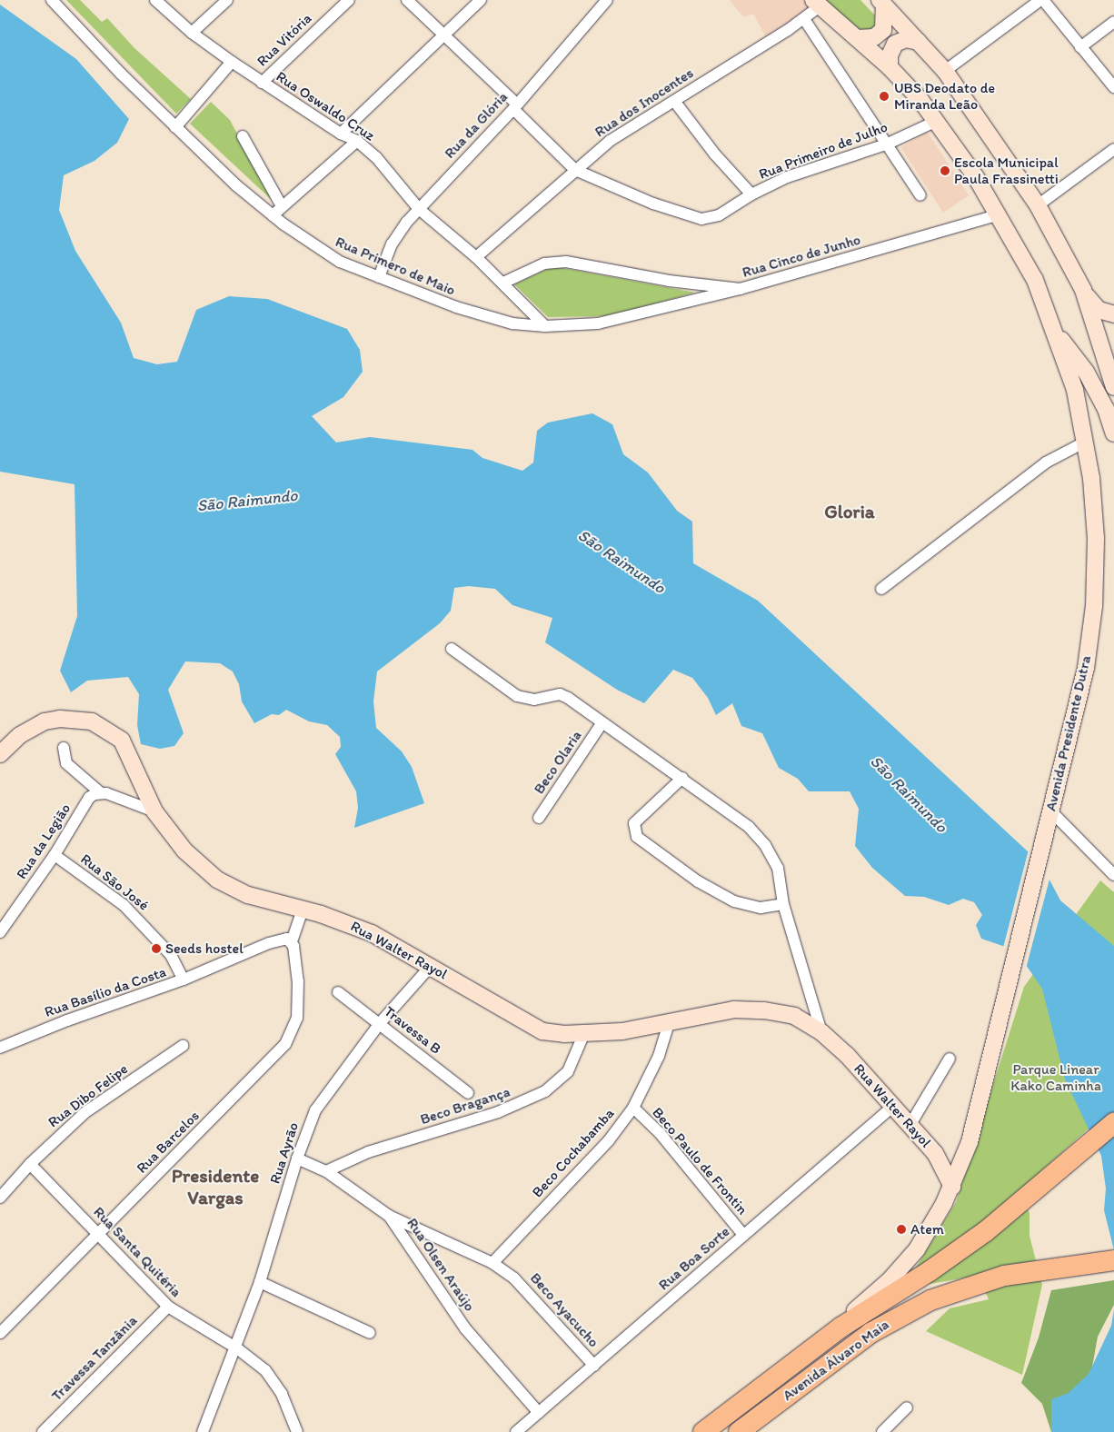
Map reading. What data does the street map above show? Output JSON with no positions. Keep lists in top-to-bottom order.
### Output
{
  "streets": {
    "highway": ["Avenida Álvaro Maia"],
    "street": [
      "Rua Vitória",
      "Rua dos Inocentes",
      "Rua Oswaldo Cruz",
      "Rua da Glória",
      "Rua Primeiro de Julho",
      "Rua Cinco de Junho",
      "Rua Primero de Maio",
      "Avenida Presidente Dutra",
      "Beco Olaria",
      "Rua da Legião",
      "Rua São José",
      "Rua Walter Rayol",
      "Rua Basílio da Costa",
      "Travessa B",
      "Rua Dibo Felipe",
      "Beco Bragança",
      "Rua Barcelos",
      "Rua Ayrão",
      "Beco Cochabamba",
      "Beco Paulo de Frontin",
      "Rua Santa Quitéria",
      "Rua Boa Sorte",
      "Rua Olsen Araújo",
      "Beco Ayacucho",
      "Travessa Tanzânia"
    ]
  },
  "crossings": [
    ["Rua Vitória", "Rua Oswaldo Cruz"],
    ["Rua dos Inocentes", "Rua Oswaldo Cruz"],
    ["Rua dos Inocentes", "Rua Primeiro de Julho"],
    ["Rua dos Inocentes", "Avenida Presidente Dutra"],
    ["Rua Oswaldo Cruz", "Rua da Glória"],
    ["Rua Oswaldo Cruz", "Rua Cinco de Junho"],
    ["Rua Oswaldo Cruz", "Rua Primero de Maio"],
    ["Rua da Glória", "Rua Primeiro de Julho"],
    ["Rua da Glória", "Rua Primero de Maio"],
    ["Rua Primeiro de Julho", "Avenida Presidente Dutra"],
    ["Rua Cinco de Junho", "Rua Primero de Maio"],
    ["Rua Cinco de Junho", "Avenida Presidente Dutra"],
    ["Avenida Presidente Dutra", "Rua Walter Rayol"],
    ["Avenida Presidente Dutra", "Avenida Álvaro Maia"],
    ["Rua da Legião", "Rua São José"],
    ["Rua São José", "Rua Basílio da Costa"],
    ["Rua Walter Rayol", "Beco Bragança"],
    ["Rua Walter Rayol", "Rua Ayrão"],
    ["Rua Walter Rayol", "Beco Cochabamba"],
    ["Rua Walter Rayol", "Rua Boa Sorte"],
    ["Rua Basílio da Costa", "Rua Barcelos"],
    ["Travessa B", "Rua Ayrão"],
    ["Rua Dibo Felipe", "Rua Santa Quitéria"],
    ["Beco Bragança", "Rua Olsen Araújo"],
    ["Rua Barcelos", "Rua Santa Quitéria"],
    ["Rua Ayrão", "Rua Santa Quitéria"],
    ["Rua Ayrão", "Rua Olsen Araújo"],
    ["Beco Cochabamba", "Beco Paulo de Frontin"],
    ["Beco Cochabamba", "Beco Ayacucho"],
    ["Beco Paulo de Frontin", "Rua Boa Sorte"],
    ["Rua Santa Quitéria", "Travessa Tanzânia"],
    ["Rua Boa Sorte", "Rua Olsen Araújo"],
    ["Rua Boa Sorte", "Beco Ayacucho"],
    ["Rua Olsen Araújo", "Beco Ayacucho"]
  ],
  "districts": ["Gloria", "Presidente Vargas"],
  "water": ["São Raimundo"],
  "parks": ["Parque Linear Kako Caminha"],
  "places": [
    "UBS Deodato de Miranda Leão",
    "Escola Municipal Paula Frassinetti",
    "Seeds hostel",
    "Atem"
  ]
}
